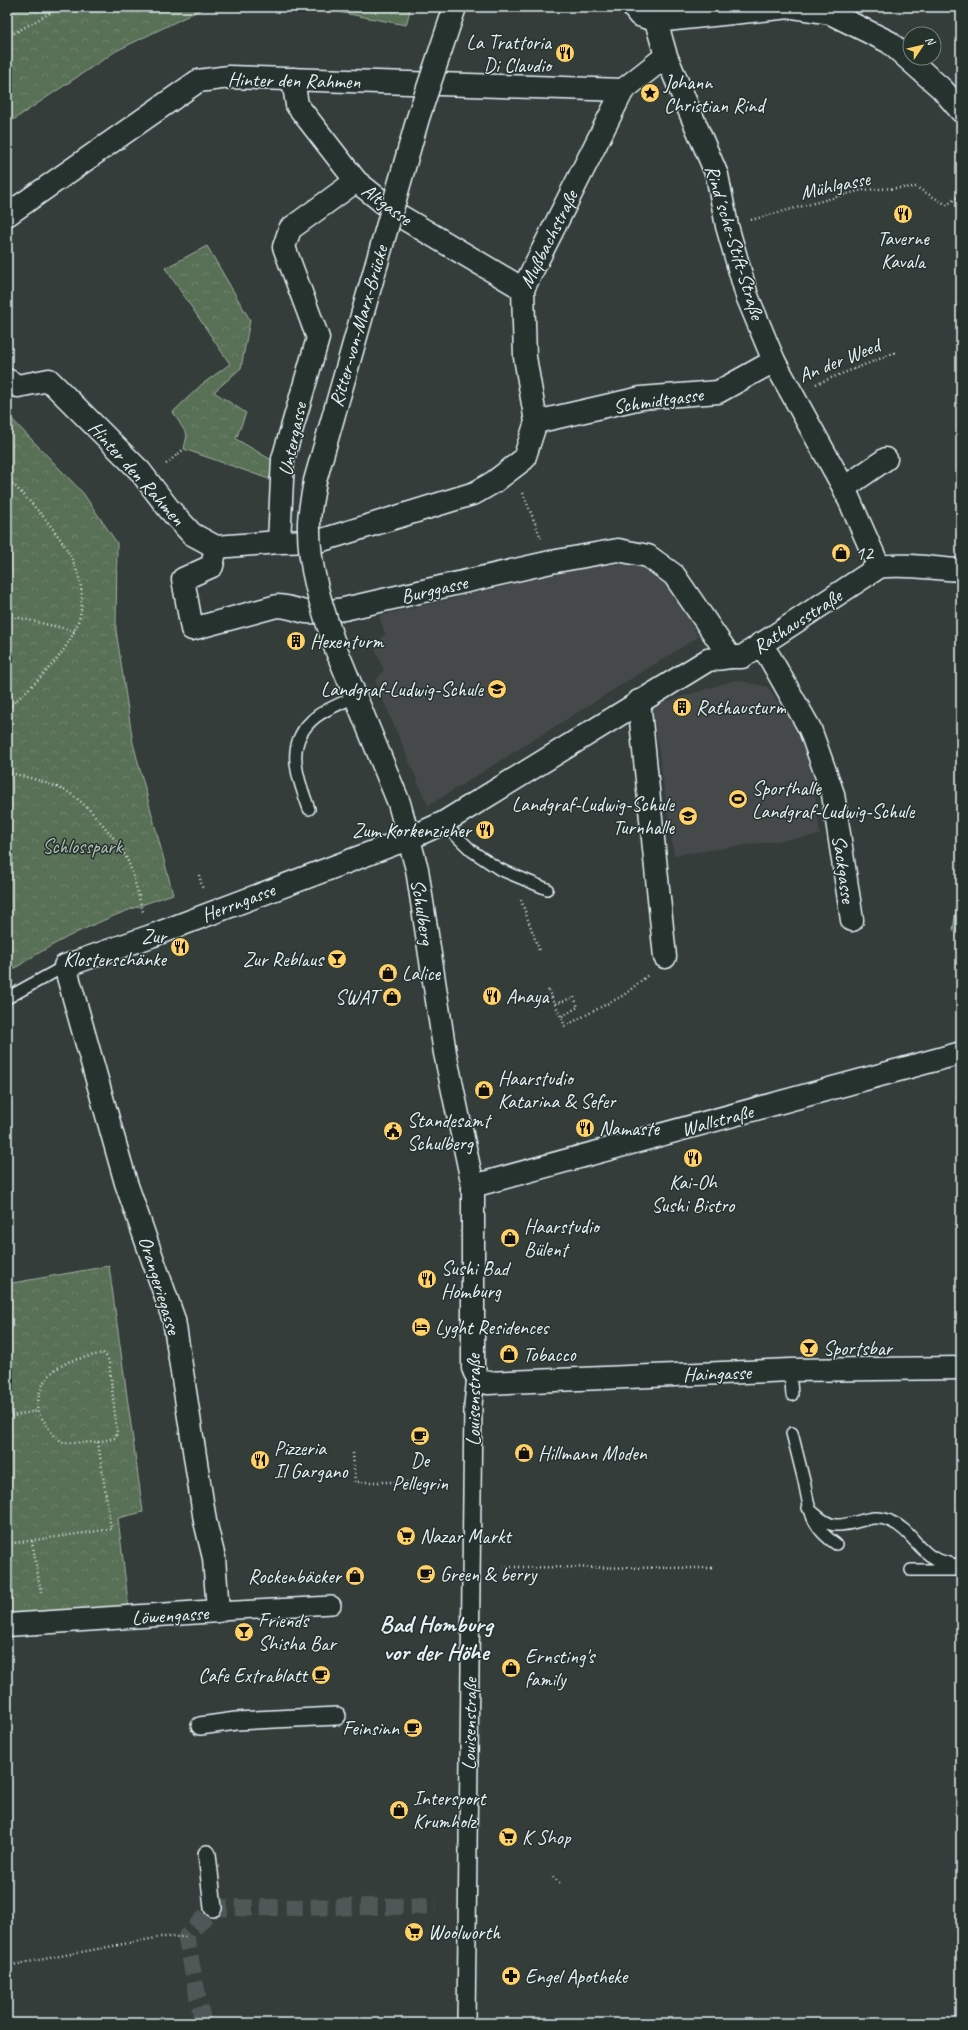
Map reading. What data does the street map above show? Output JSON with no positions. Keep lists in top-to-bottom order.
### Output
{
  "streets": {
    "street": [
      "Hinter den Rahmen",
      "Altgasse",
      "Mußbachstraße",
      "Rind´sche-Stift-Straße",
      "Ritter-von-Marx-Brücke",
      "Schmidtgasse",
      "Untergasse",
      "Burggasse",
      "Rathausstraße",
      "Sackgasse",
      "Herrngasse",
      "Schulberg",
      "Wallstraße",
      "Orangeriegasse",
      "Haingasse",
      "Louisenstraße",
      "Löwengasse"
    ],
    "path": ["Mühlgasse", "An der Weed"]
  },
  "crossings": [
    ["Hinter den Rahmen", "Altgasse"],
    ["Hinter den Rahmen", "Mußbachstraße"],
    ["Hinter den Rahmen", "Burggasse"],
    ["Mühlgasse", "Rind´sche-Stift-Straße"],
    ["Altgasse", "Mußbachstraße"],
    ["Altgasse", "Untergasse"],
    ["Mußbachstraße", "Rind´sche-Stift-Straße"],
    ["Mußbachstraße", "Schmidtgasse"],
    ["Rind´sche-Stift-Straße", "An der Weed"],
    ["Rind´sche-Stift-Straße", "Schmidtgasse"],
    ["Rind´sche-Stift-Straße", "Rathausstraße"],
    ["Ritter-von-Marx-Brücke", "Schulberg"],
    ["Burggasse", "Rathausstraße"],
    ["Rathausstraße", "Sackgasse"],
    ["Rathausstraße", "Herrngasse"],
    ["Rathausstraße", "Schulberg"],
    ["Herrngasse", "Schulberg"],
    ["Herrngasse", "Orangeriegasse"],
    ["Schulberg", "Wallstraße"],
    ["Schulberg", "Louisenstraße"],
    ["Wallstraße", "Louisenstraße"],
    ["Orangeriegasse", "Löwengasse"],
    ["Haingasse", "Louisenstraße"]
  ],
  "districts": ["Bad Homburg vor der Höhe"],
  "parks": ["Schlosspark"],
  "places": {
    "restaurant": [
      "La Trattoria Di Claudio",
      "Taverne Kavala",
      "Zum Korkenzieher",
      "Zur Klosterschänke",
      "Anaya",
      "Namaste",
      "Kai-Oh Sushi Bistro",
      "Sushi Bad Homburg",
      "Pizzeria Il Gargano"
    ],
    "place": ["Johann Christian Rind"],
    "shop": [
      "12",
      "Lalice",
      "SWAT",
      "Haarstudio Katarina & Sefer",
      "Haarstudio Bülent",
      "Tobacco",
      "Hillmann Moden",
      "Rockenbäcker",
      "Ernsting's family",
      "Intersport Krumholz"
    ],
    "building": ["Hexenturm", "Rathausturm"],
    "school or university": ["Landgraf-Ludwig-Schule", "Landgraf-Ludwig-Schule Turnhalle"],
    "sports": ["Sporthalle Landgraf-Ludwig-Schule"],
    "bar": ["Zur Reblaus", "Sportsbar", "Friends Shisha Bar"],
    "public building": ["Standesamt Schulberg"],
    "hotel": ["Lyght Residences"],
    "cafe": [
      "De Pellegrin",
      "Green & berry",
      "Cafe Extrablatt",
      "Feinsinn"
    ],
    "supermarket": ["Nazar Markt", "K Shop", "Woolworth"],
    "pharmacy": ["Engel Apotheke"]
  },
  "north": "top right"
}
